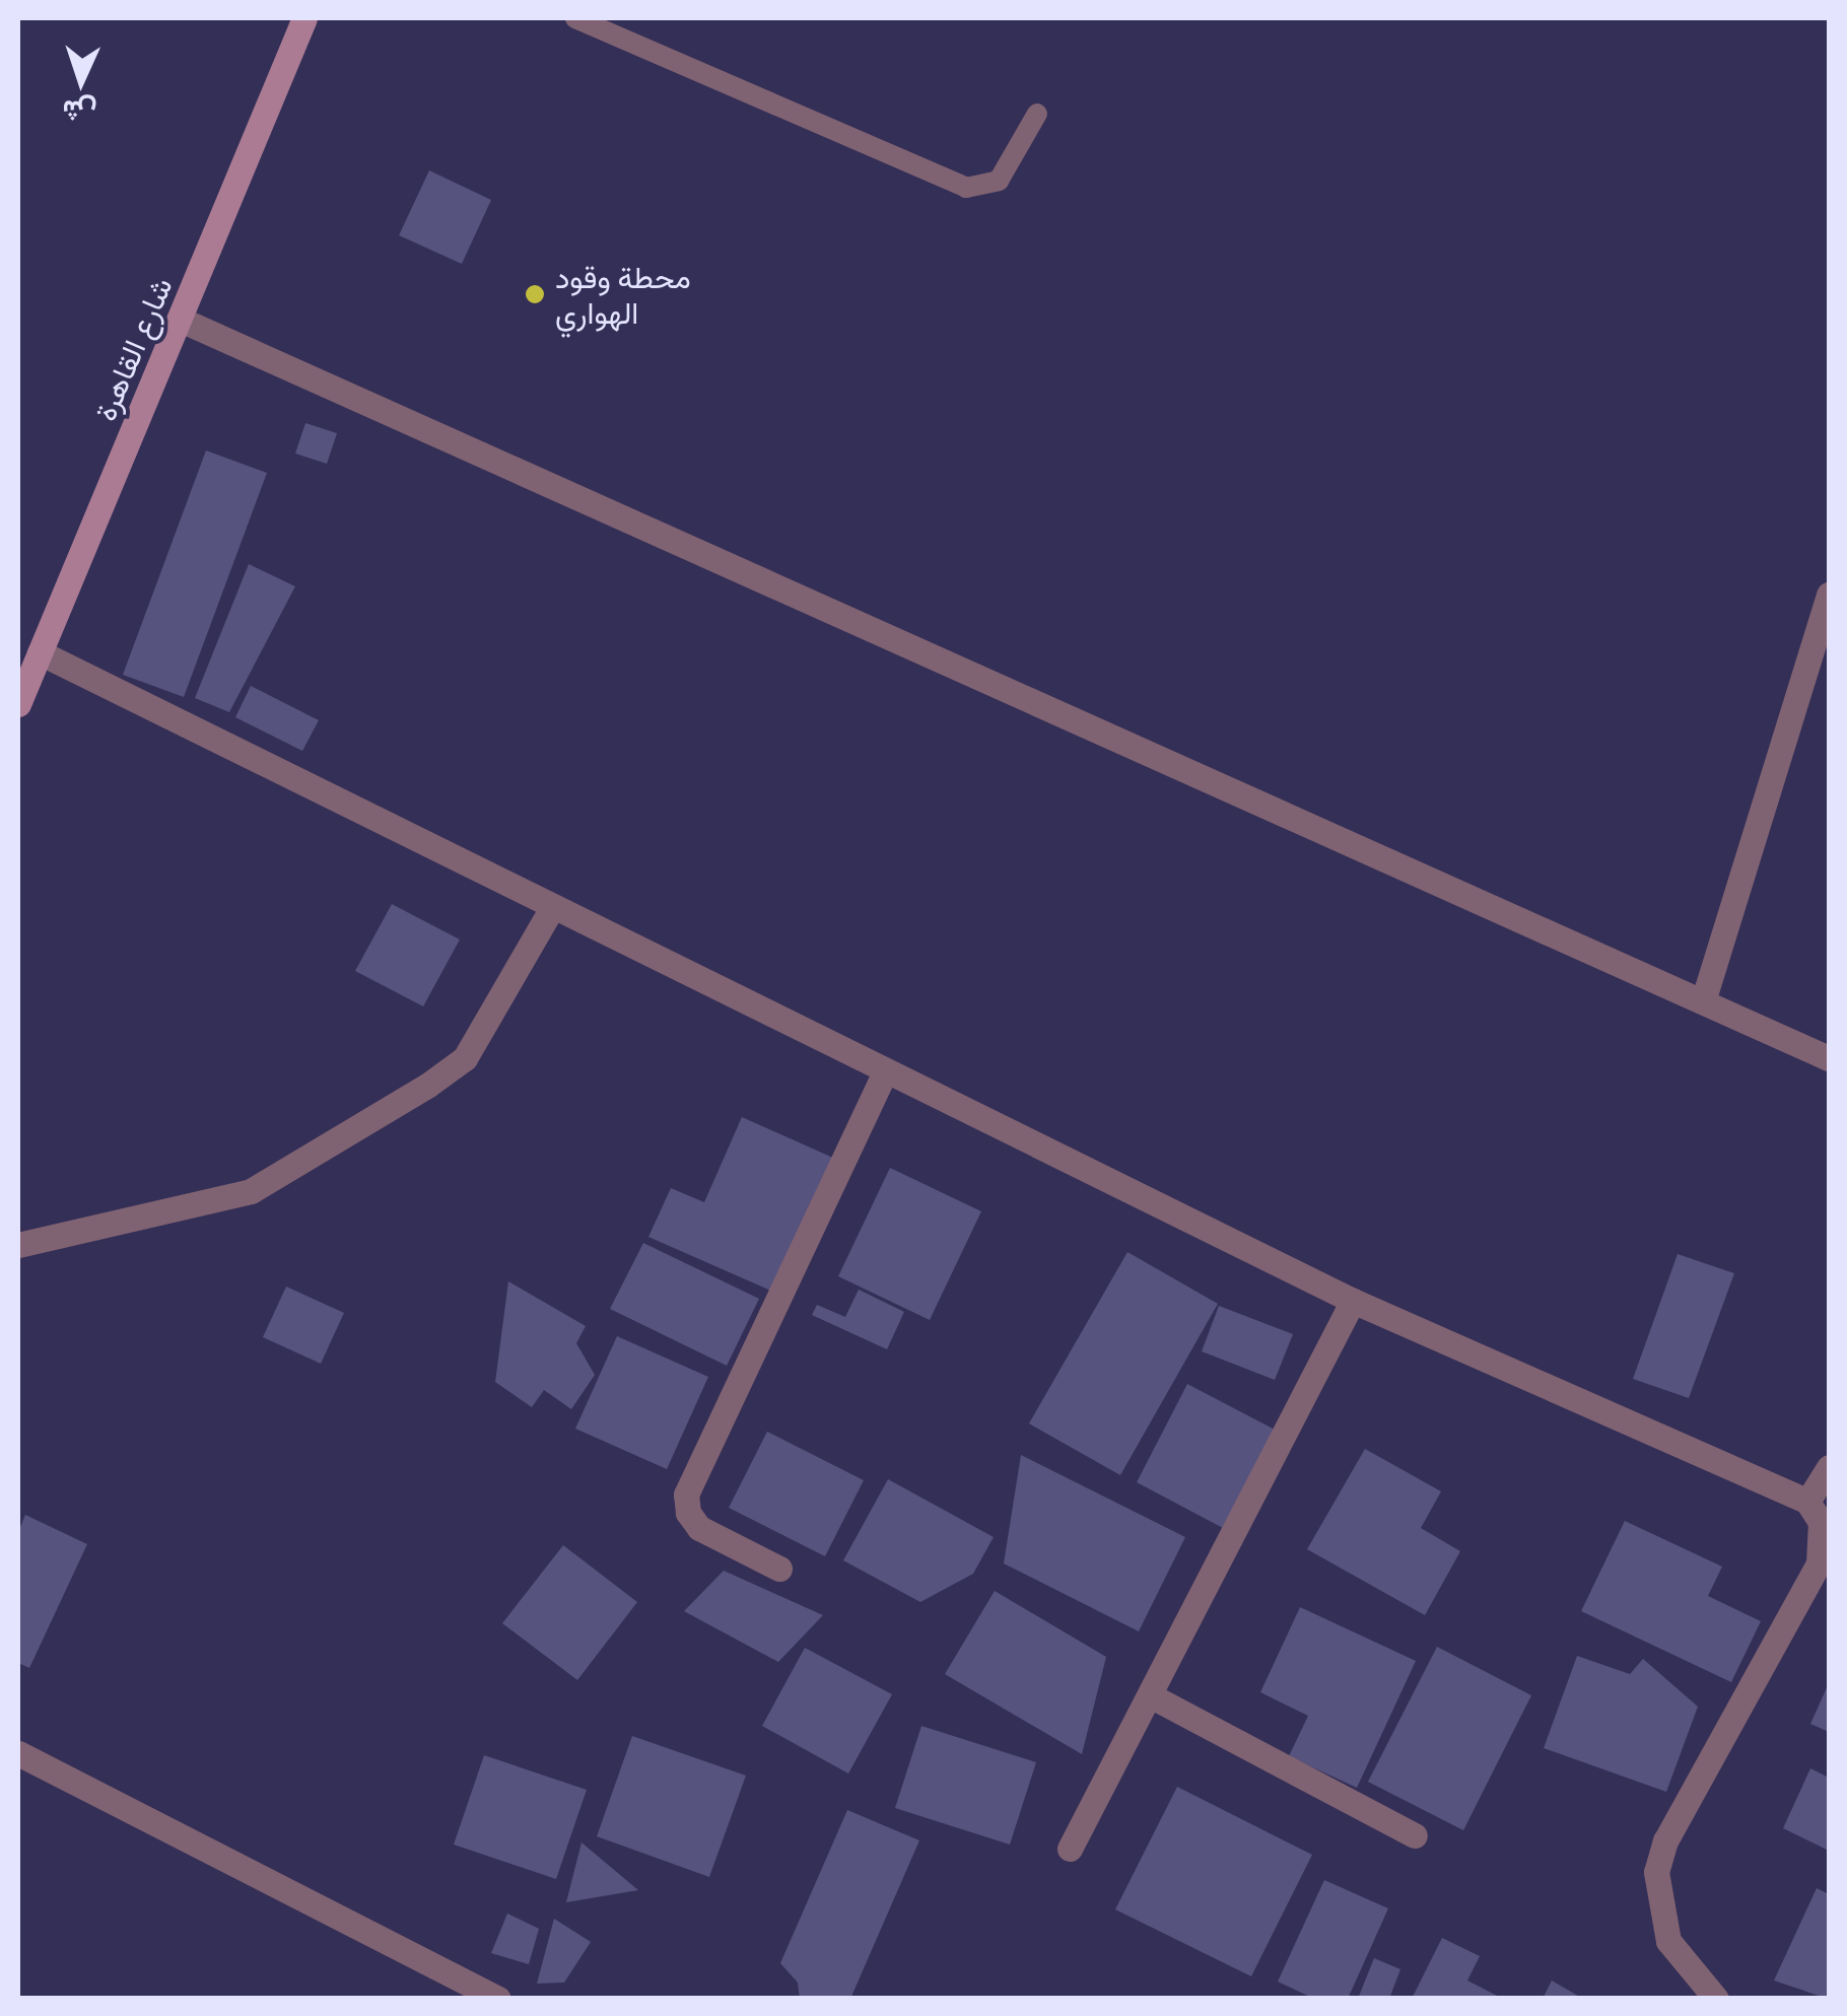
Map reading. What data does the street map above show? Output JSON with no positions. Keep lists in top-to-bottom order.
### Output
{
  "streets": {
    "main road": ["شارع القاهرة"]
  },
  "places": ["محطة وقود الهواري"],
  "north": "bottom"
}
